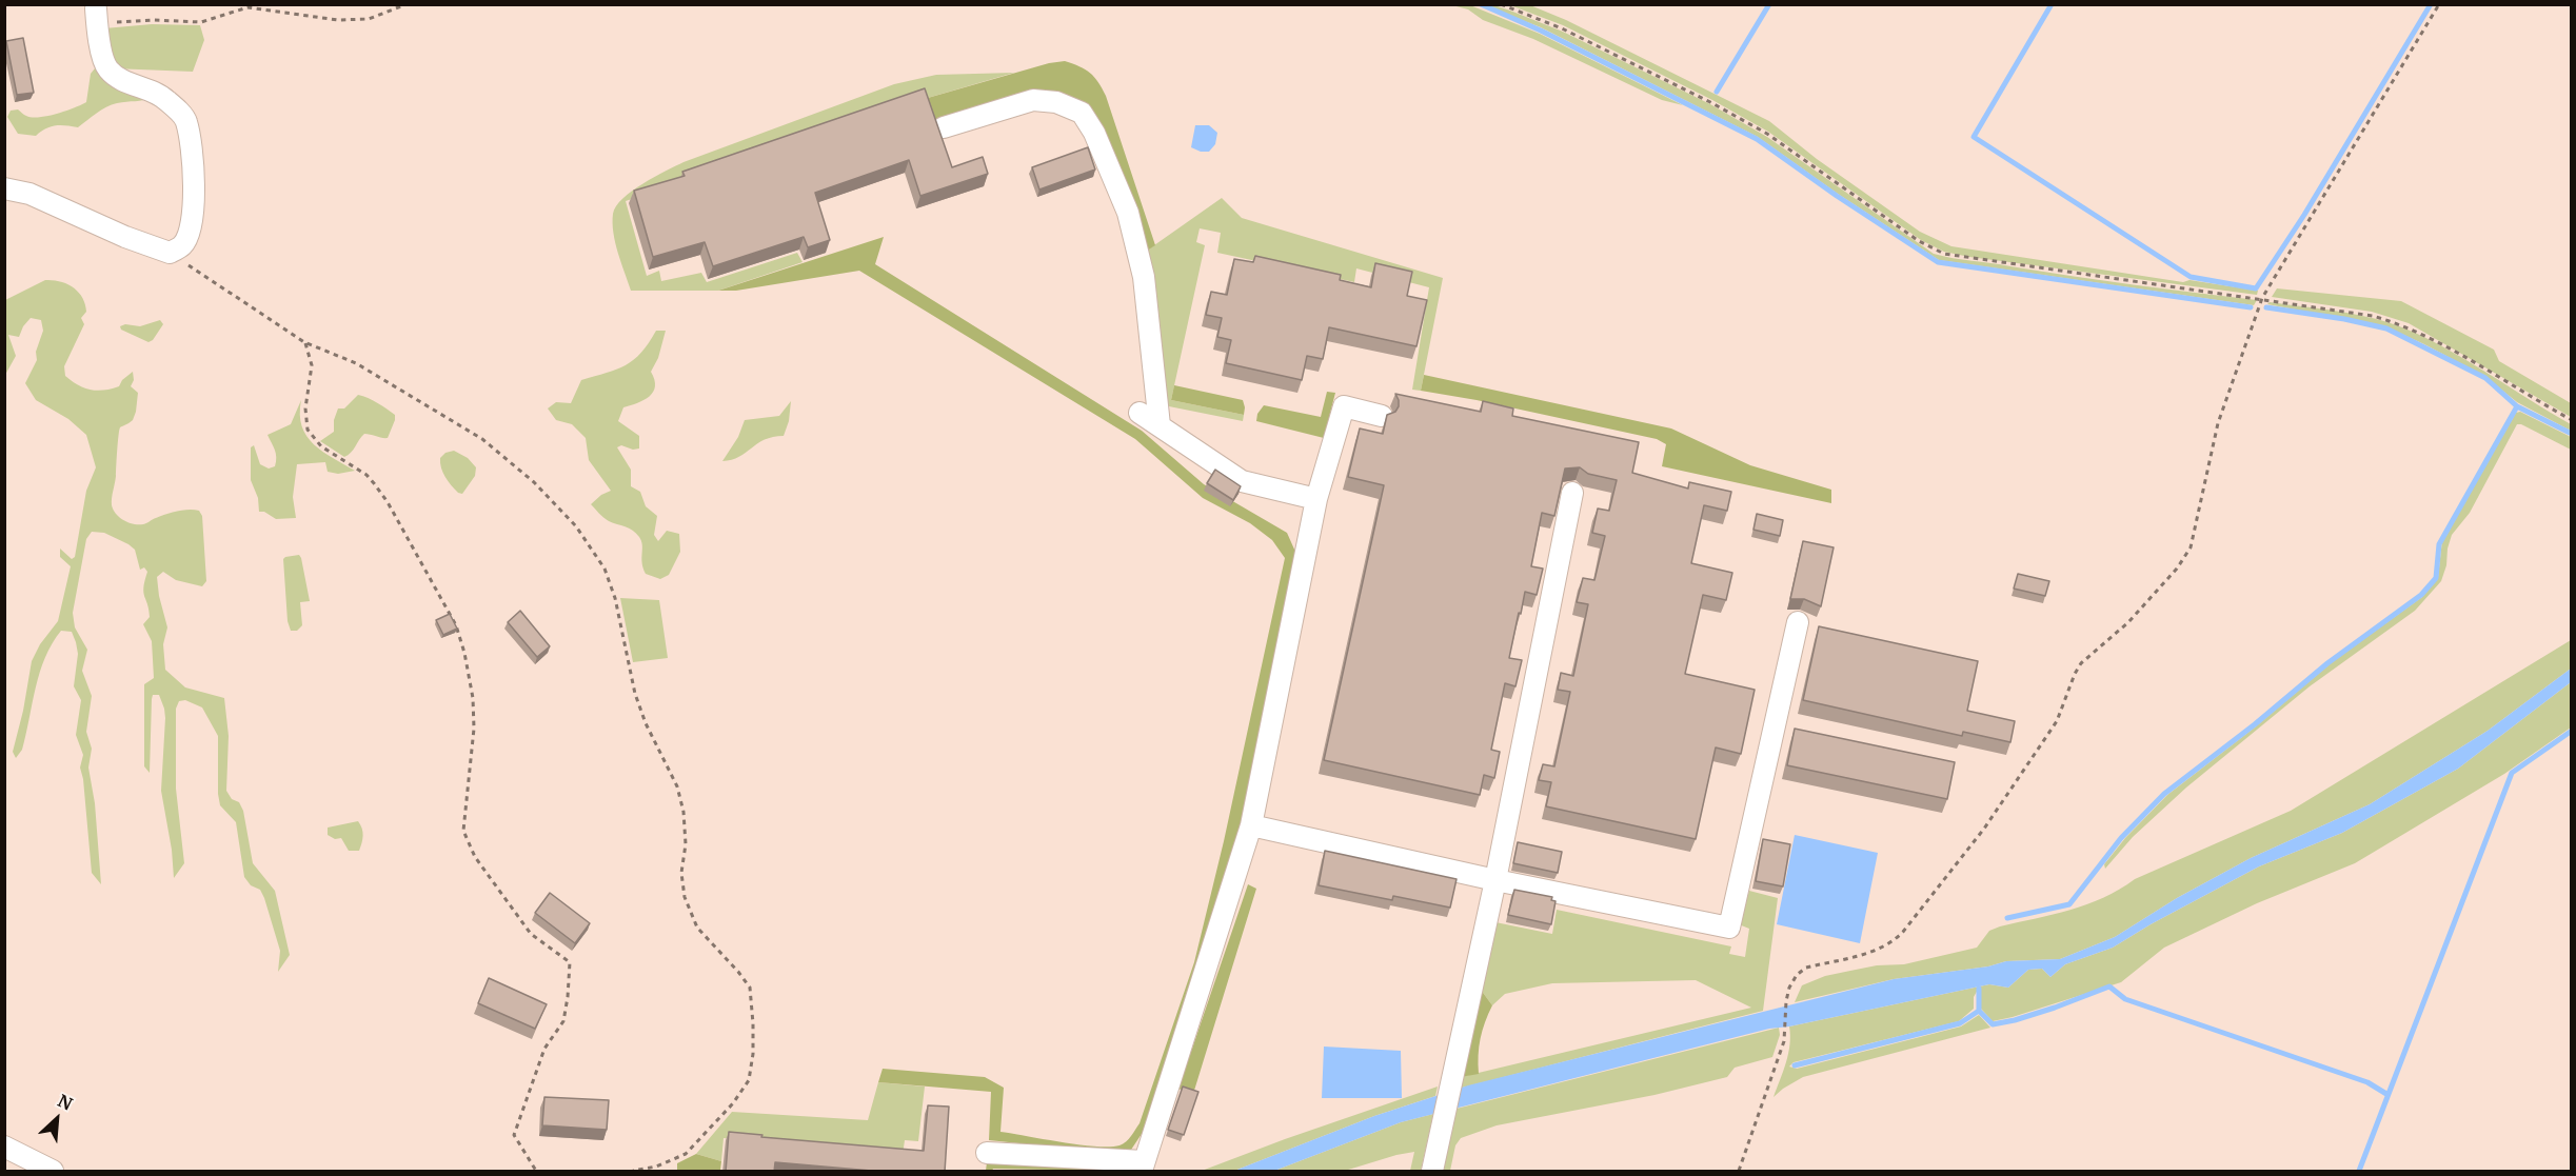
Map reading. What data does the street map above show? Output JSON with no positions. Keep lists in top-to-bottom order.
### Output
{
  "north": "top right"
}
